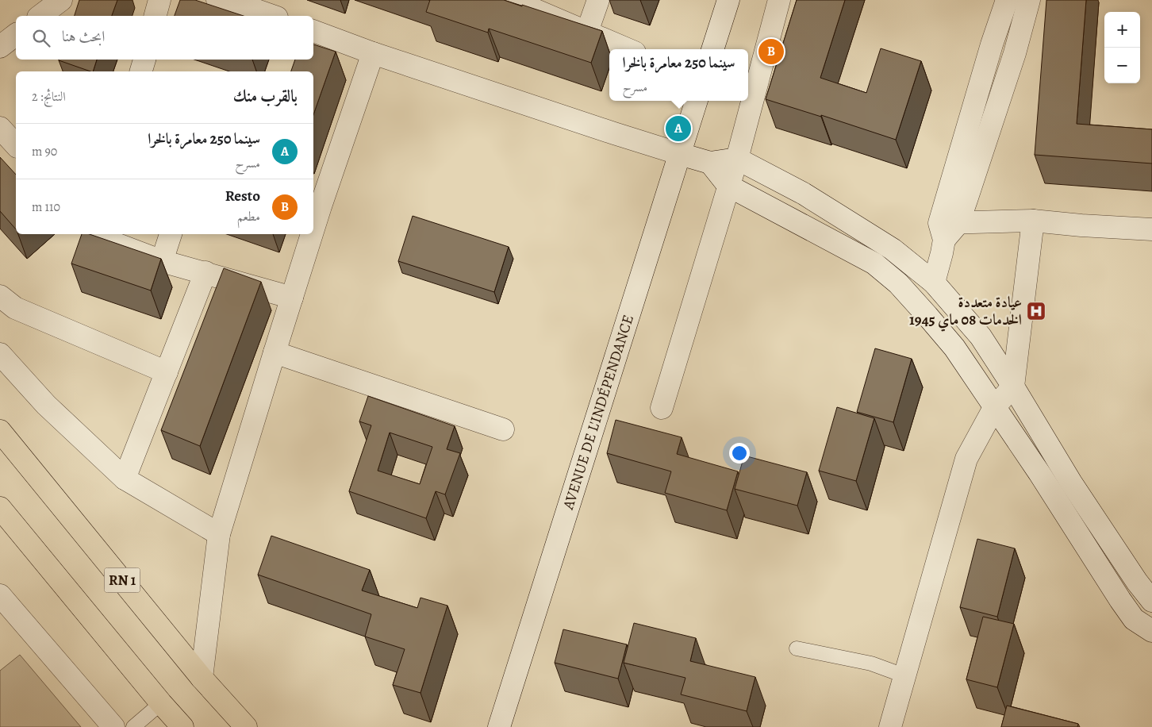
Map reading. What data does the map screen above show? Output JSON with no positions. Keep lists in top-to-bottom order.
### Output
{
  "streets": {
    "highway": ["RN 1"],
    "street": ["AVENUE DE L'INDÉPENDANCE"]
  },
  "places": {
    "hospital": ["عيادة متعددة الخدمات 08 ماي 1945"]
  },
  "page": {
    "map_buttons": ["+", "−"],
    "search": "ابحث هنا",
    "pins": ["B", "A"],
    "popup": ["سينما 250 معامرة بالخرا", "مسرح"],
    "heading": ["بالقرب منك", "النتائج: 2"],
    "list": [
      {
        "mark": "A",
        "name": "سينما 250 معامرة بالخرا",
        "note": "مسرح",
        "value": "90 m"
      },
      {
        "mark": "B",
        "name": "Resto",
        "note": "مطعم",
        "value": "110 m"
      }
    ]
  }
}
